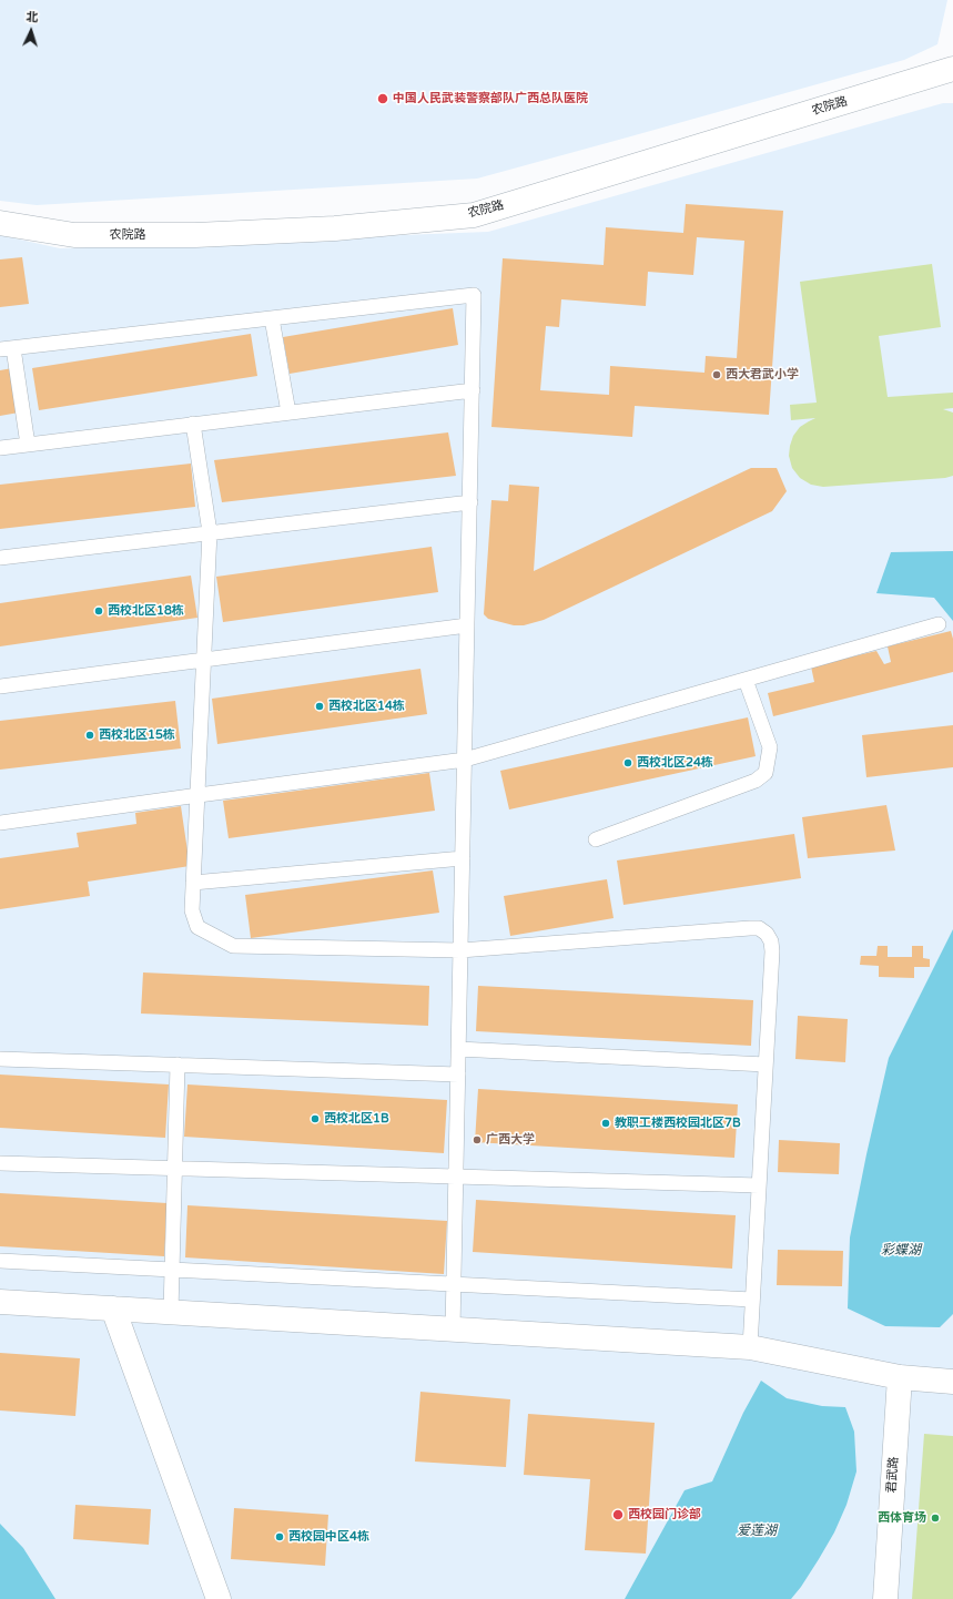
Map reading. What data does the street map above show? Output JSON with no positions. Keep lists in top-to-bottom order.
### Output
{
  "streets": {
    "street": ["农院路", "君武路"]
  },
  "water": ["彩蝶湖", "爱莲湖"],
  "places": [
    "中国人民武装警察部队广西总队医院",
    "西大君武小学",
    "西校北区18栋",
    "西校北区14栋",
    "西校北区15栋",
    "西校北区24栋",
    "西校北区1B",
    "教职工楼西校园北区7B",
    "广西大学",
    "西校园门诊部",
    "西体育场",
    "西校园中区4栋"
  ],
  "north": "top"
}
